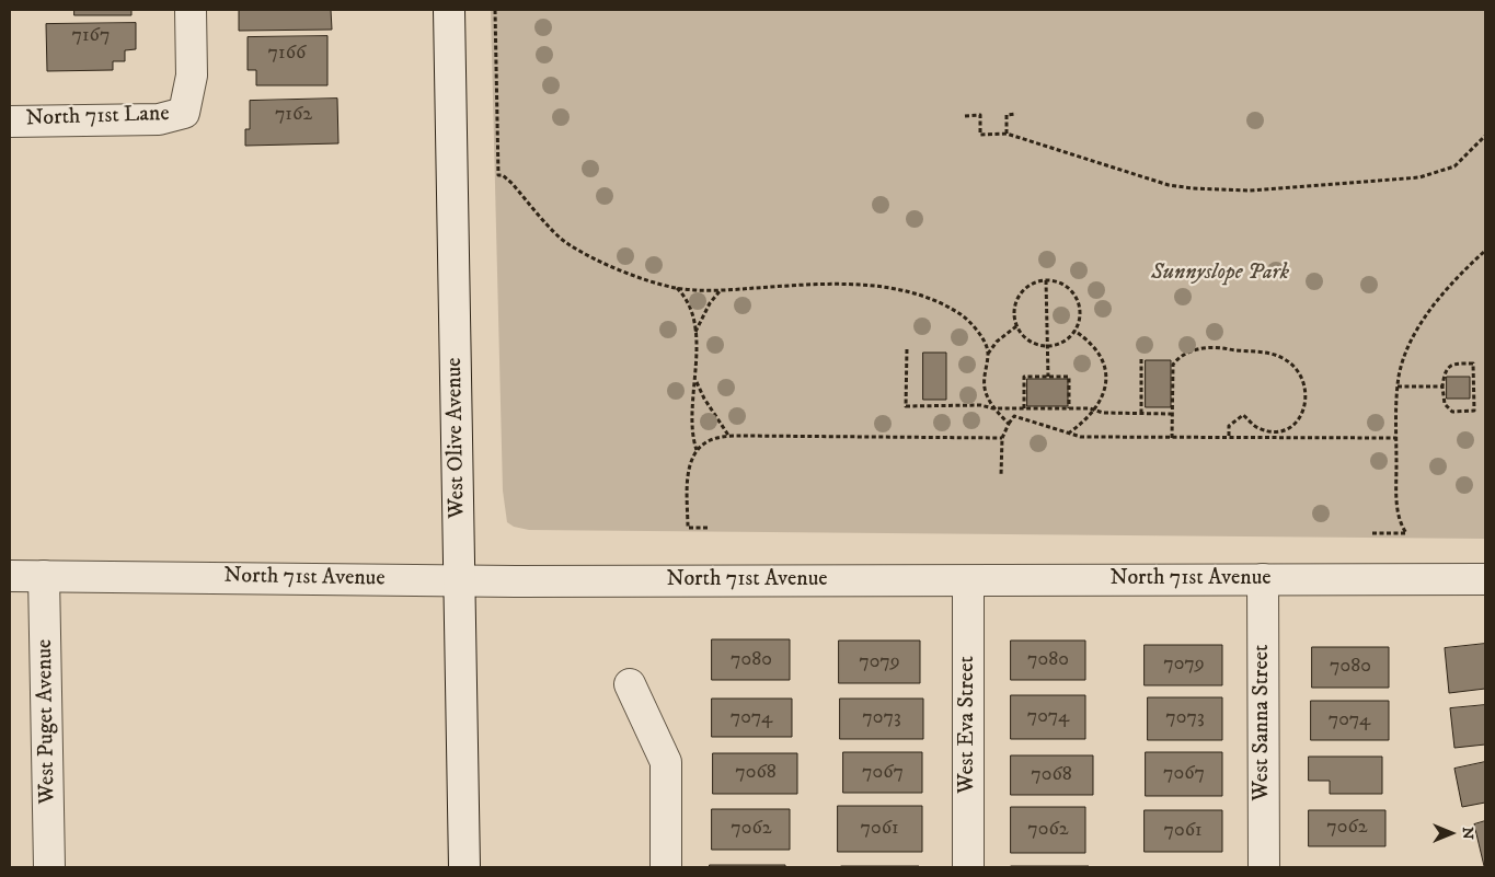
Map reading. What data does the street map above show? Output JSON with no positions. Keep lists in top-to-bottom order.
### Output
{
  "streets": {
    "street": [
      "North 71st Lane",
      "West Olive Avenue",
      "North 71st Avenue",
      "West Puget Avenue",
      "West Sanna Street",
      "West Eva Street"
    ]
  },
  "crossings": [
    ["West Olive Avenue", "North 71st Avenue"],
    ["North 71st Avenue", "West Puget Avenue"],
    ["North 71st Avenue", "West Sanna Street"],
    ["North 71st Avenue", "West Eva Street"]
  ],
  "parks": ["Sunnyslope Park"],
  "house_numbers": [
    "7167",
    "7166",
    "7162",
    "7080",
    "7080",
    "7079",
    "7079",
    "7080",
    "7074",
    "7074",
    "7073",
    "7073",
    "7074",
    "7068",
    "7067",
    "7067",
    "7068",
    "7062",
    "7062",
    "7061",
    "7062",
    "7061"
  ],
  "north": "right"
}
